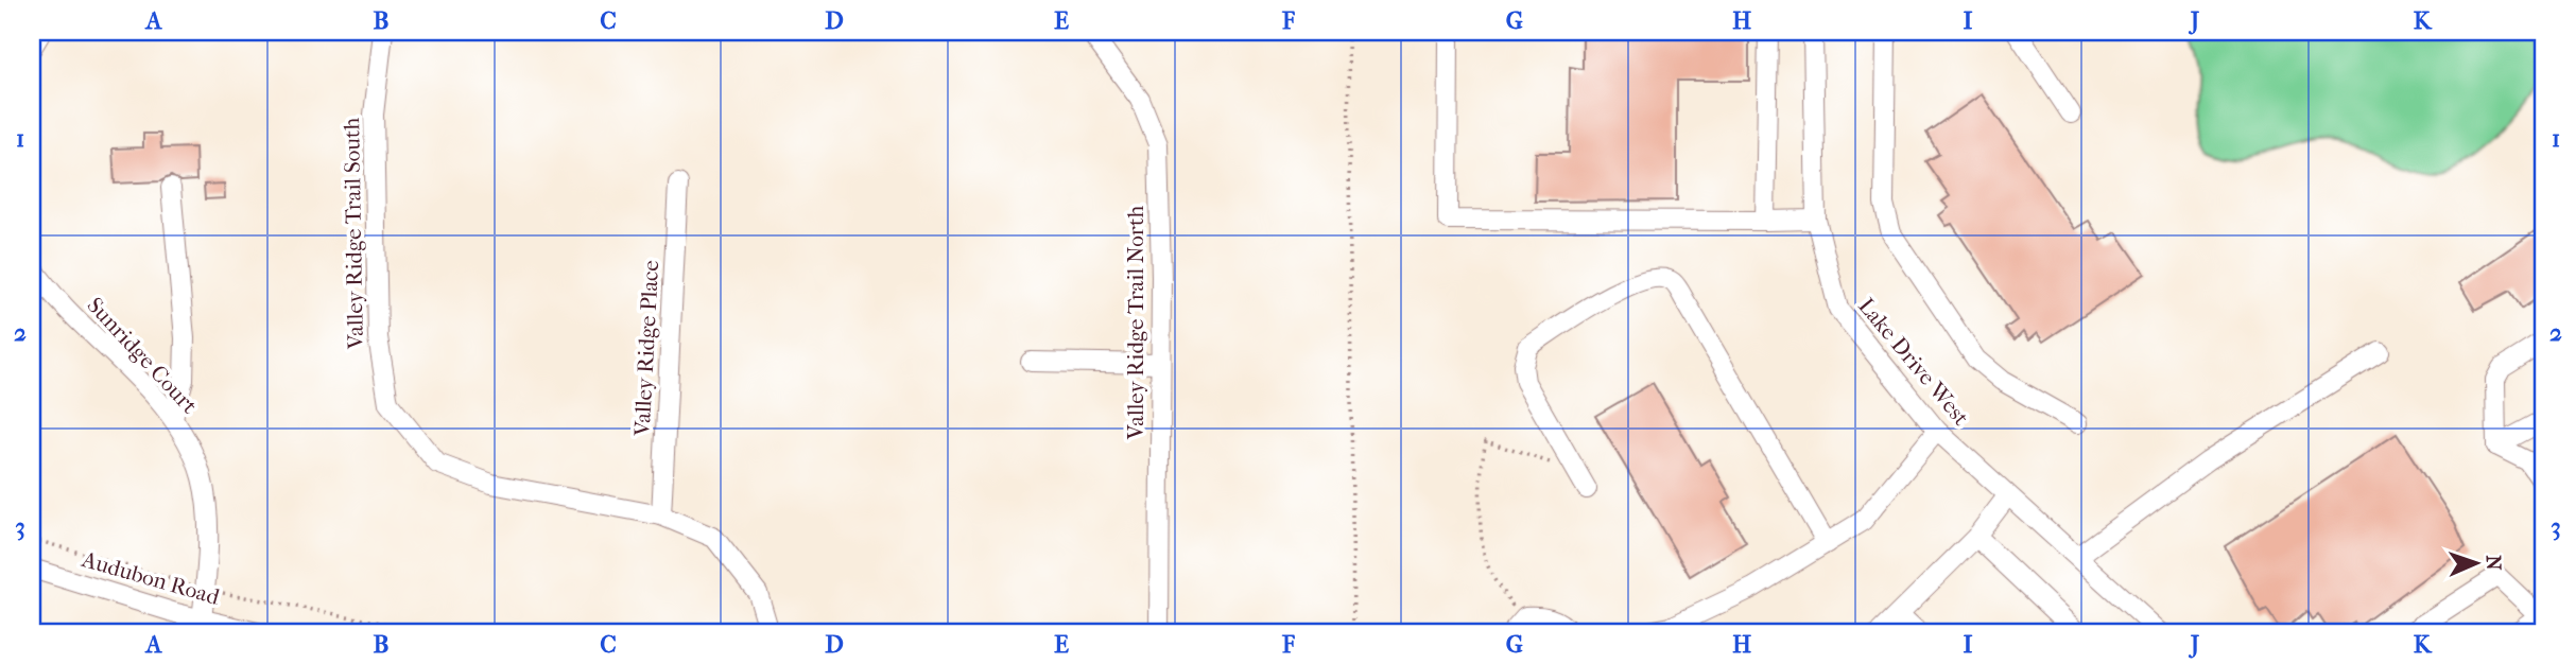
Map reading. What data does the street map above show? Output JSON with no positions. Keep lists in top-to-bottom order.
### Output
{
  "streets": {
    "street": [
      "Valley Ridge Trail South",
      "Valley Ridge Trail North",
      "Valley Ridge Place",
      "Sunridge Court",
      "Lake Drive West",
      "Audubon Road"
    ]
  },
  "crossings": [
    ["Valley Ridge Trail South", "Valley Ridge Place"],
    ["Sunridge Court", "Audubon Road"]
  ],
  "north": "right",
  "grid": {
    "columns": [
      "A",
      "B",
      "C",
      "D",
      "E",
      "F",
      "G",
      "H",
      "I",
      "J",
      "K"
    ],
    "rows": ["1", "2", "3"]
  }
}
